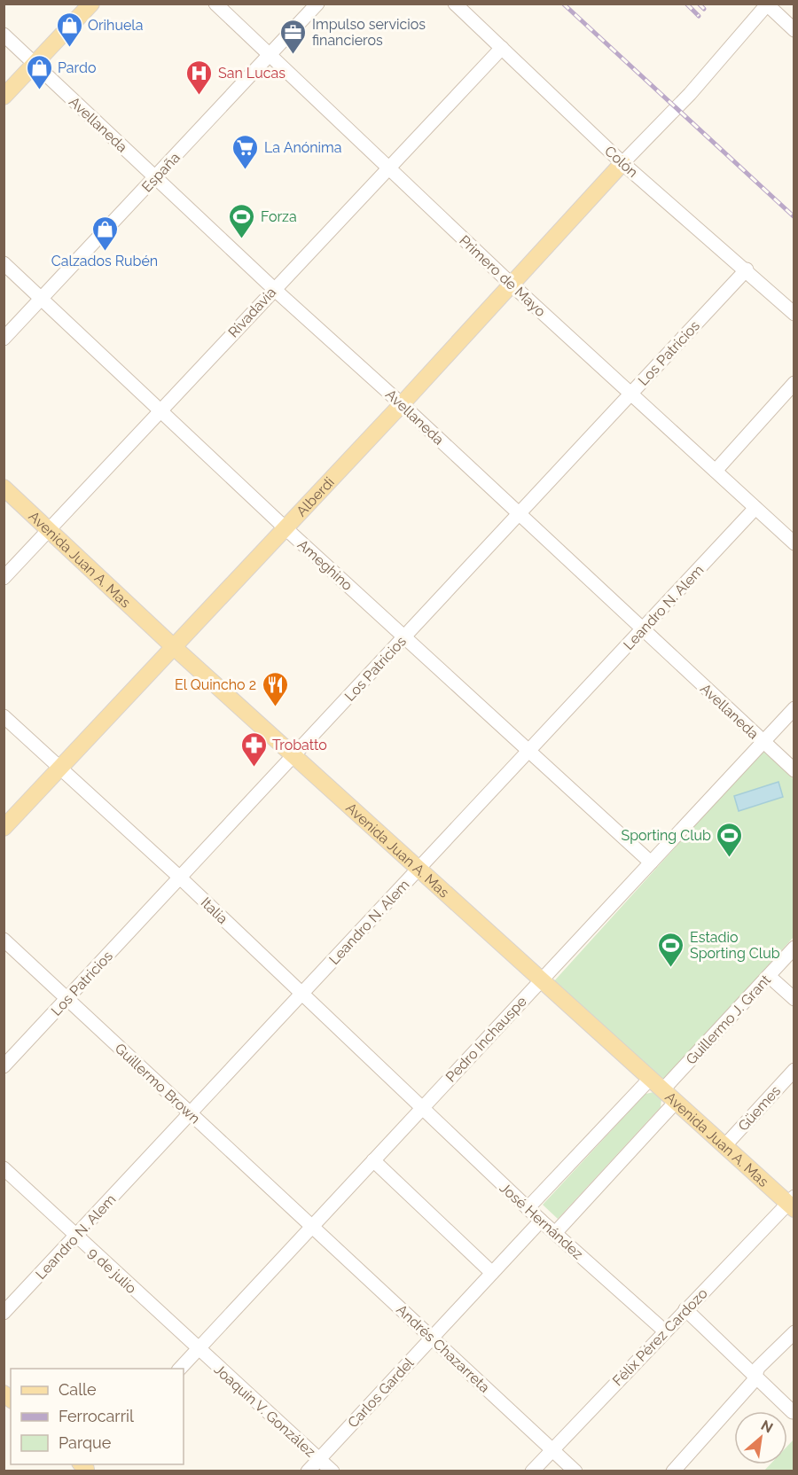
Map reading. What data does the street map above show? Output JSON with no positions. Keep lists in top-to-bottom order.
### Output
{
  "streets": {
    "main road": ["Alberdi", "Avenida Juan A. Mas"],
    "street": [
      "Avellaneda",
      "Colón",
      "España",
      "Primero de Mayo",
      "Rivadavia",
      "Los Patricios",
      "Ameghino",
      "Leandro N. Alem",
      "Italia",
      "Guillermo J. Grant",
      "Pedro Inchauspe",
      "Guillermo Brown",
      "Güemes",
      "José Hernández",
      "9 de julio",
      "Félix Pérez Cardozo",
      "Andrés Chazarreta",
      "Carlos Gardel",
      "Joaquín V. González"
    ]
  },
  "crossings": [
    ["Avellaneda", "España"],
    ["Avellaneda", "Rivadavia"],
    ["Avellaneda", "Los Patricios"],
    ["Avellaneda", "Alberdi"],
    ["Avellaneda", "Leandro N. Alem"],
    ["Avellaneda", "Pedro Inchauspe"],
    ["Colón", "Rivadavia"],
    ["Colón", "Los Patricios"],
    ["Colón", "Alberdi"],
    ["España", "Primero de Mayo"],
    ["España", "Ameghino"],
    ["Primero de Mayo", "Rivadavia"],
    ["Primero de Mayo", "Los Patricios"],
    ["Primero de Mayo", "Alberdi"],
    ["Primero de Mayo", "Leandro N. Alem"],
    ["Rivadavia", "Avenida Juan A. Mas"],
    ["Rivadavia", "Ameghino"],
    ["Los Patricios", "Avenida Juan A. Mas"],
    ["Los Patricios", "Ameghino"],
    ["Los Patricios", "Italia"],
    ["Los Patricios", "Guillermo Brown"],
    ["Alberdi", "Avenida Juan A. Mas"],
    ["Alberdi", "Ameghino"],
    ["Alberdi", "Italia"],
    ["Avenida Juan A. Mas", "Leandro N. Alem"],
    ["Avenida Juan A. Mas", "Guillermo J. Grant"],
    ["Avenida Juan A. Mas", "Pedro Inchauspe"],
    ["Avenida Juan A. Mas", "Güemes"],
    ["Avenida Juan A. Mas", "Félix Pérez Cardozo"],
    ["Ameghino", "Leandro N. Alem"],
    ["Ameghino", "Pedro Inchauspe"],
    ["Leandro N. Alem", "Italia"],
    ["Leandro N. Alem", "Guillermo Brown"],
    ["Leandro N. Alem", "9 de julio"],
    ["Italia", "Pedro Inchauspe"],
    ["Italia", "José Hernández"],
    ["Pedro Inchauspe", "Guillermo Brown"],
    ["Pedro Inchauspe", "José Hernández"],
    ["Pedro Inchauspe", "9 de julio"],
    ["Pedro Inchauspe", "Andrés Chazarreta"],
    ["Pedro Inchauspe", "Joaquín V. González"],
    ["Guillermo Brown", "Andrés Chazarreta"],
    ["José Hernández", "Félix Pérez Cardozo"],
    ["José Hernández", "Carlos Gardel"],
    ["9 de julio", "Joaquín V. González"],
    ["Félix Pérez Cardozo", "Andrés Chazarreta"],
    ["Andrés Chazarreta", "Carlos Gardel"],
    ["Carlos Gardel", "Joaquín V. González"]
  ],
  "places": {
    "shop": ["Orihuela", "Pardo", "Calzados Rubén"],
    "office": ["Impulso servicios financieros"],
    "hospital": ["San Lucas"],
    "supermarket": ["La Anónima"],
    "sports": ["Forza", "Sporting Club", "Estadio Sporting Club"],
    "restaurant": ["El Quincho 2"],
    "pharmacy": ["Trobatto"]
  },
  "legend": ["Calle", "Ferrocarril", "Parque"],
  "north": "top right"
}
